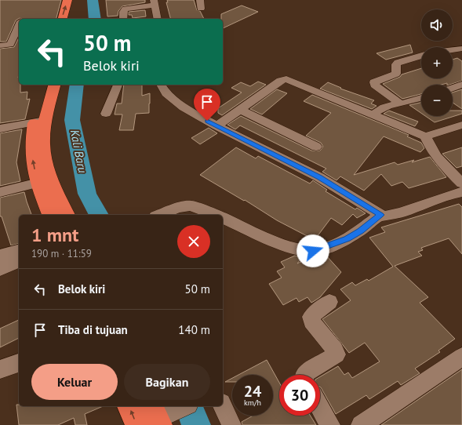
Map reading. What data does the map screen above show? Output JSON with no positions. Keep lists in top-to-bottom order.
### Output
{
  "water": ["Kali Baru"],
  "page": {
    "map_buttons": ["+", "−"],
    "turn": ["50 m", "Belok kiri"],
    "heading": ["1 mnt", "190 m · 11:59"],
    "list": [
      {
        "name": "Belok kiri",
        "value": "50 m"
      },
      {
        "name": "Tiba di tujuan",
        "value": "140 m"
      }
    ],
    "buttons": ["Keluar", "Bagikan"],
    "speed": "24 km/h",
    "limit": "30"
  }
}
